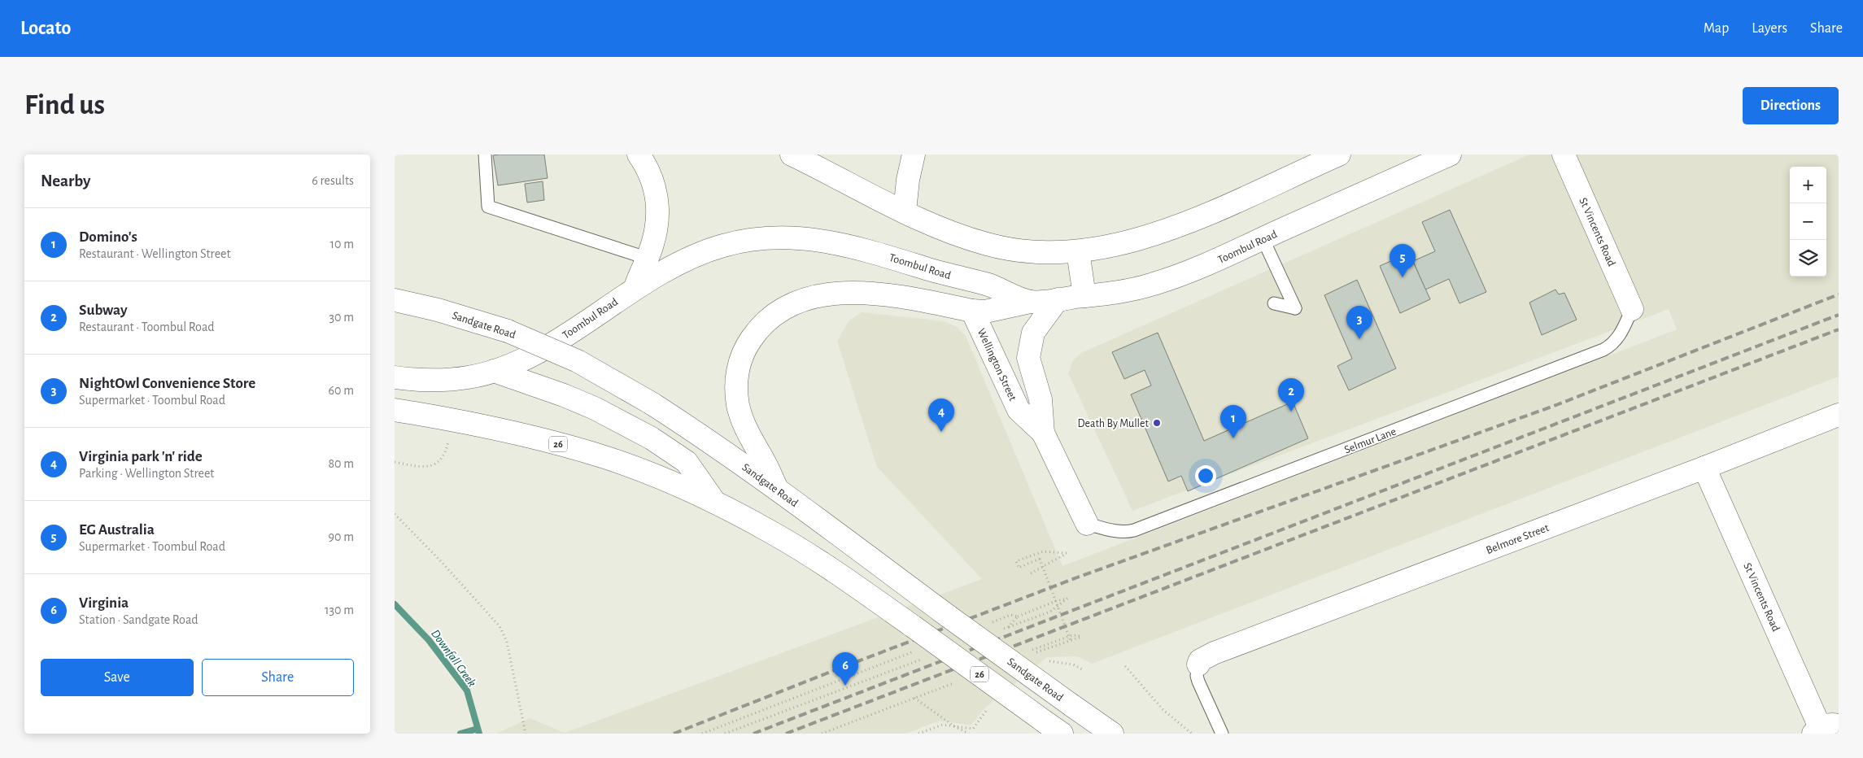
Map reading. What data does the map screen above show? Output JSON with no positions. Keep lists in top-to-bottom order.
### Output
{
  "streets": {
    "main road": [
      "St Vincents Road",
      "Toombul Road",
      "Sandgate Road",
      "Wellington Street",
      "26",
      "Belmore Street"
    ],
    "lane": ["Selmur Lane"]
  },
  "crossings": [
    ["St Vincents Road", "Selmur Lane"],
    ["St Vincents Road", "Belmore Street"],
    ["Toombul Road", "Wellington Street"],
    ["Wellington Street", "Selmur Lane"]
  ],
  "water": ["Downfall Creek"],
  "places": ["Death By Mullet"],
  "page": {
    "header": "Locato",
    "nav": ["Map", "Layers", "Share"],
    "buttons": [
      "Directions",
      ["Save", "Share"]
    ],
    "title": "Find us",
    "heading": ["Nearby", "6 results"],
    "map_buttons": ["+", "−"],
    "list": [
      {
        "mark": "1",
        "name": "Domino's",
        "note": "Restaurant · Wellington Street",
        "value": "10 m"
      },
      {
        "mark": "2",
        "name": "Subway",
        "note": "Restaurant · Toombul Road",
        "value": "30 m"
      },
      {
        "mark": "3",
        "name": "NightOwl Convenience Store",
        "note": "Supermarket · Toombul Road",
        "value": "60 m"
      },
      {
        "mark": "4",
        "name": "Virginia park 'n' ride",
        "note": "Parking · Wellington Street",
        "value": "80 m"
      },
      {
        "mark": "5",
        "name": "EG Australia",
        "note": "Supermarket · Toombul Road",
        "value": "90 m"
      },
      {
        "mark": "6",
        "name": "Virginia",
        "note": "Station · Sandgate Road",
        "value": "130 m"
      }
    ],
    "pins": [
      "5",
      "3",
      "2",
      "4",
      "1",
      "6"
    ]
  }
}
